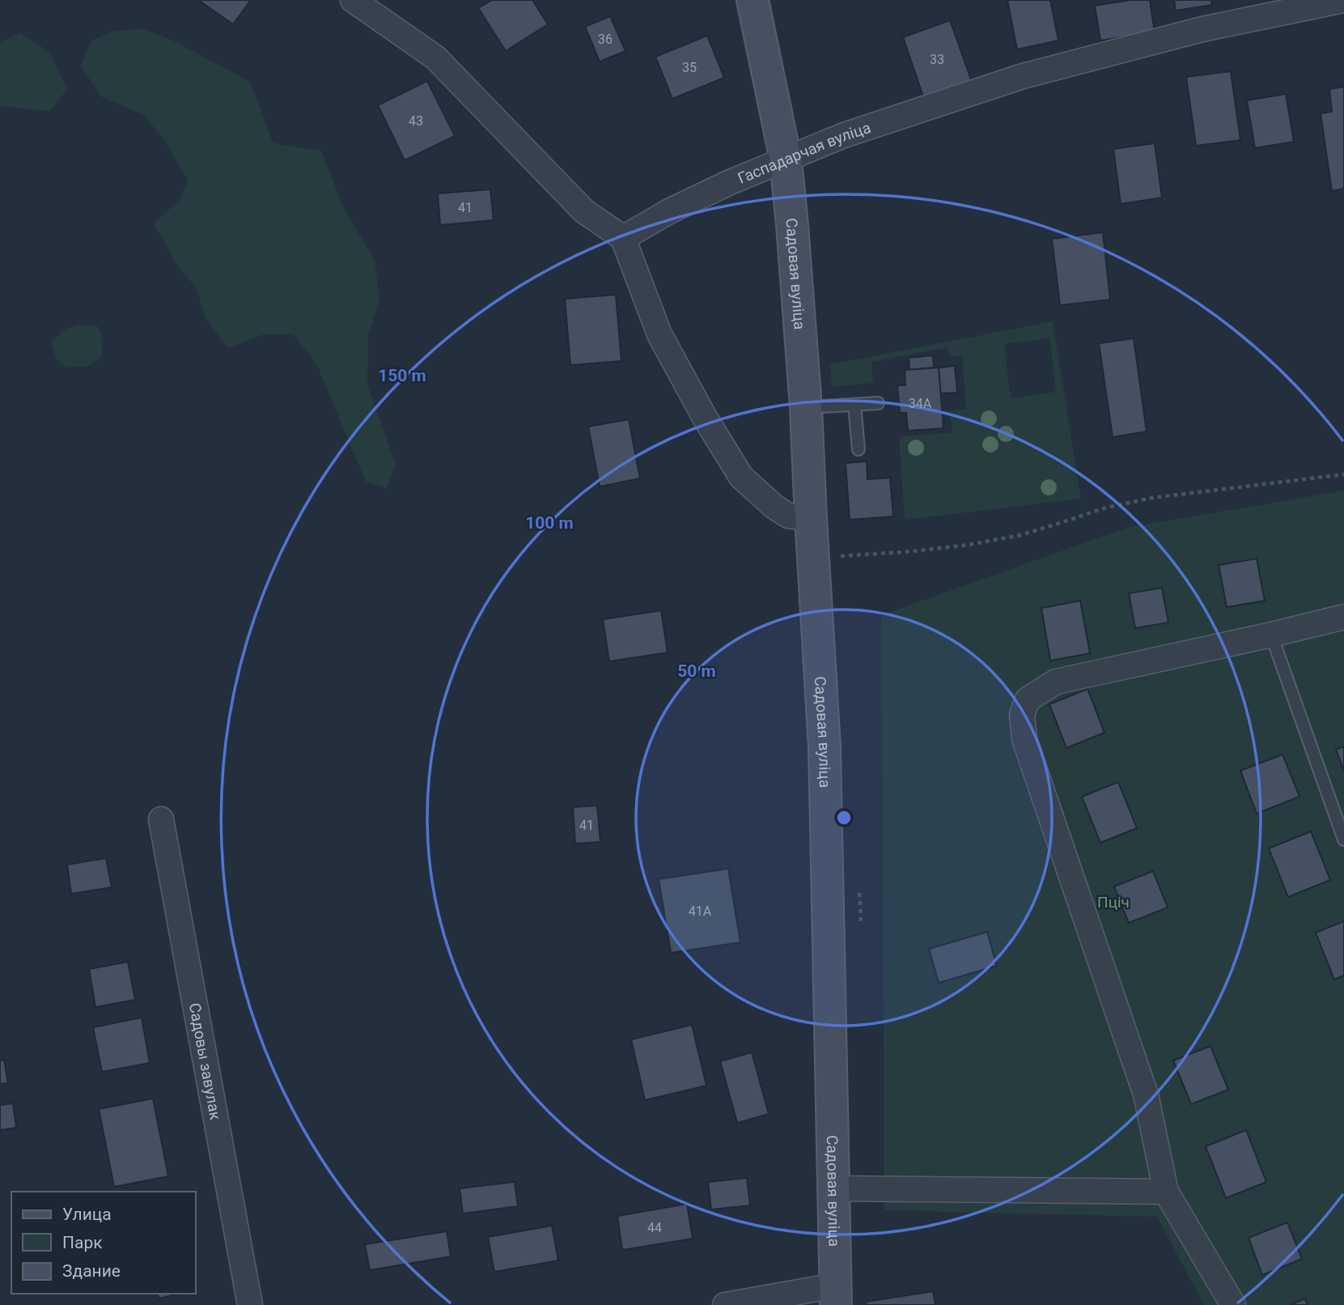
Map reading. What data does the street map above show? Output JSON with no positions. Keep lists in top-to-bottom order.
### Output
{
  "streets": {
    "street": ["Гаспадарчая вуліца", "Садовая вуліца", "Садовы завулак"]
  },
  "crossings": [
    ["Гаспадарчая вуліца", "Садовая вуліца"]
  ],
  "parks": ["Пціч"],
  "house_numbers": [
    "36",
    "33",
    "35",
    "43",
    "41",
    "34А",
    "41",
    "41А",
    "44"
  ],
  "legend": ["Улица", "Парк", "Здание"],
  "rings": ["150 m", "100 m", "50 m"]
}
